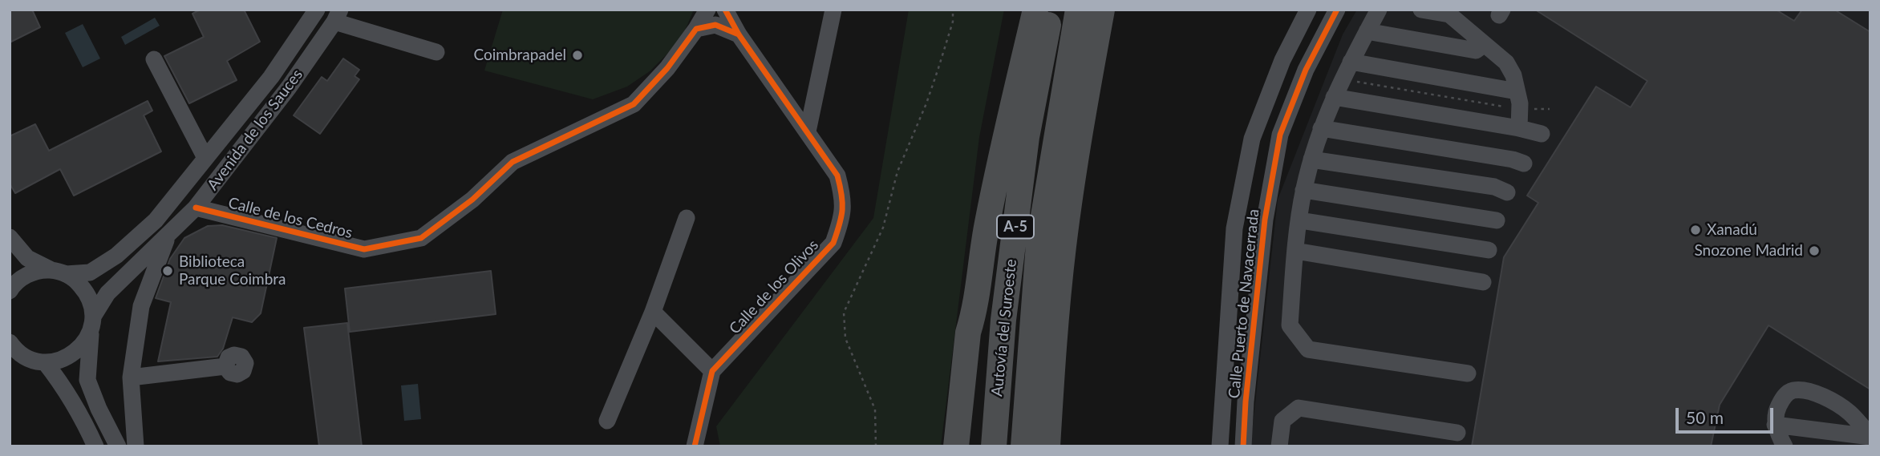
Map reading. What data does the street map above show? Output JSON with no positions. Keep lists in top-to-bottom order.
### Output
{
  "streets": {
    "highway": ["A-5", "Autovía del Suroeste"],
    "street": [
      "Avenida de los Sauces",
      "Calle de los Cedros",
      "Calle de los Olivos",
      "Calle Puerto de Navacerrada"
    ]
  },
  "crossings": [
    ["Avenida de los Sauces", "Calle de los Cedros"]
  ],
  "places": [
    "Coimbrapadel",
    "Xanadú",
    "Snozone Madrid",
    "Biblioteca Parque Coimbra"
  ],
  "scale_bar": "50 m"
}
